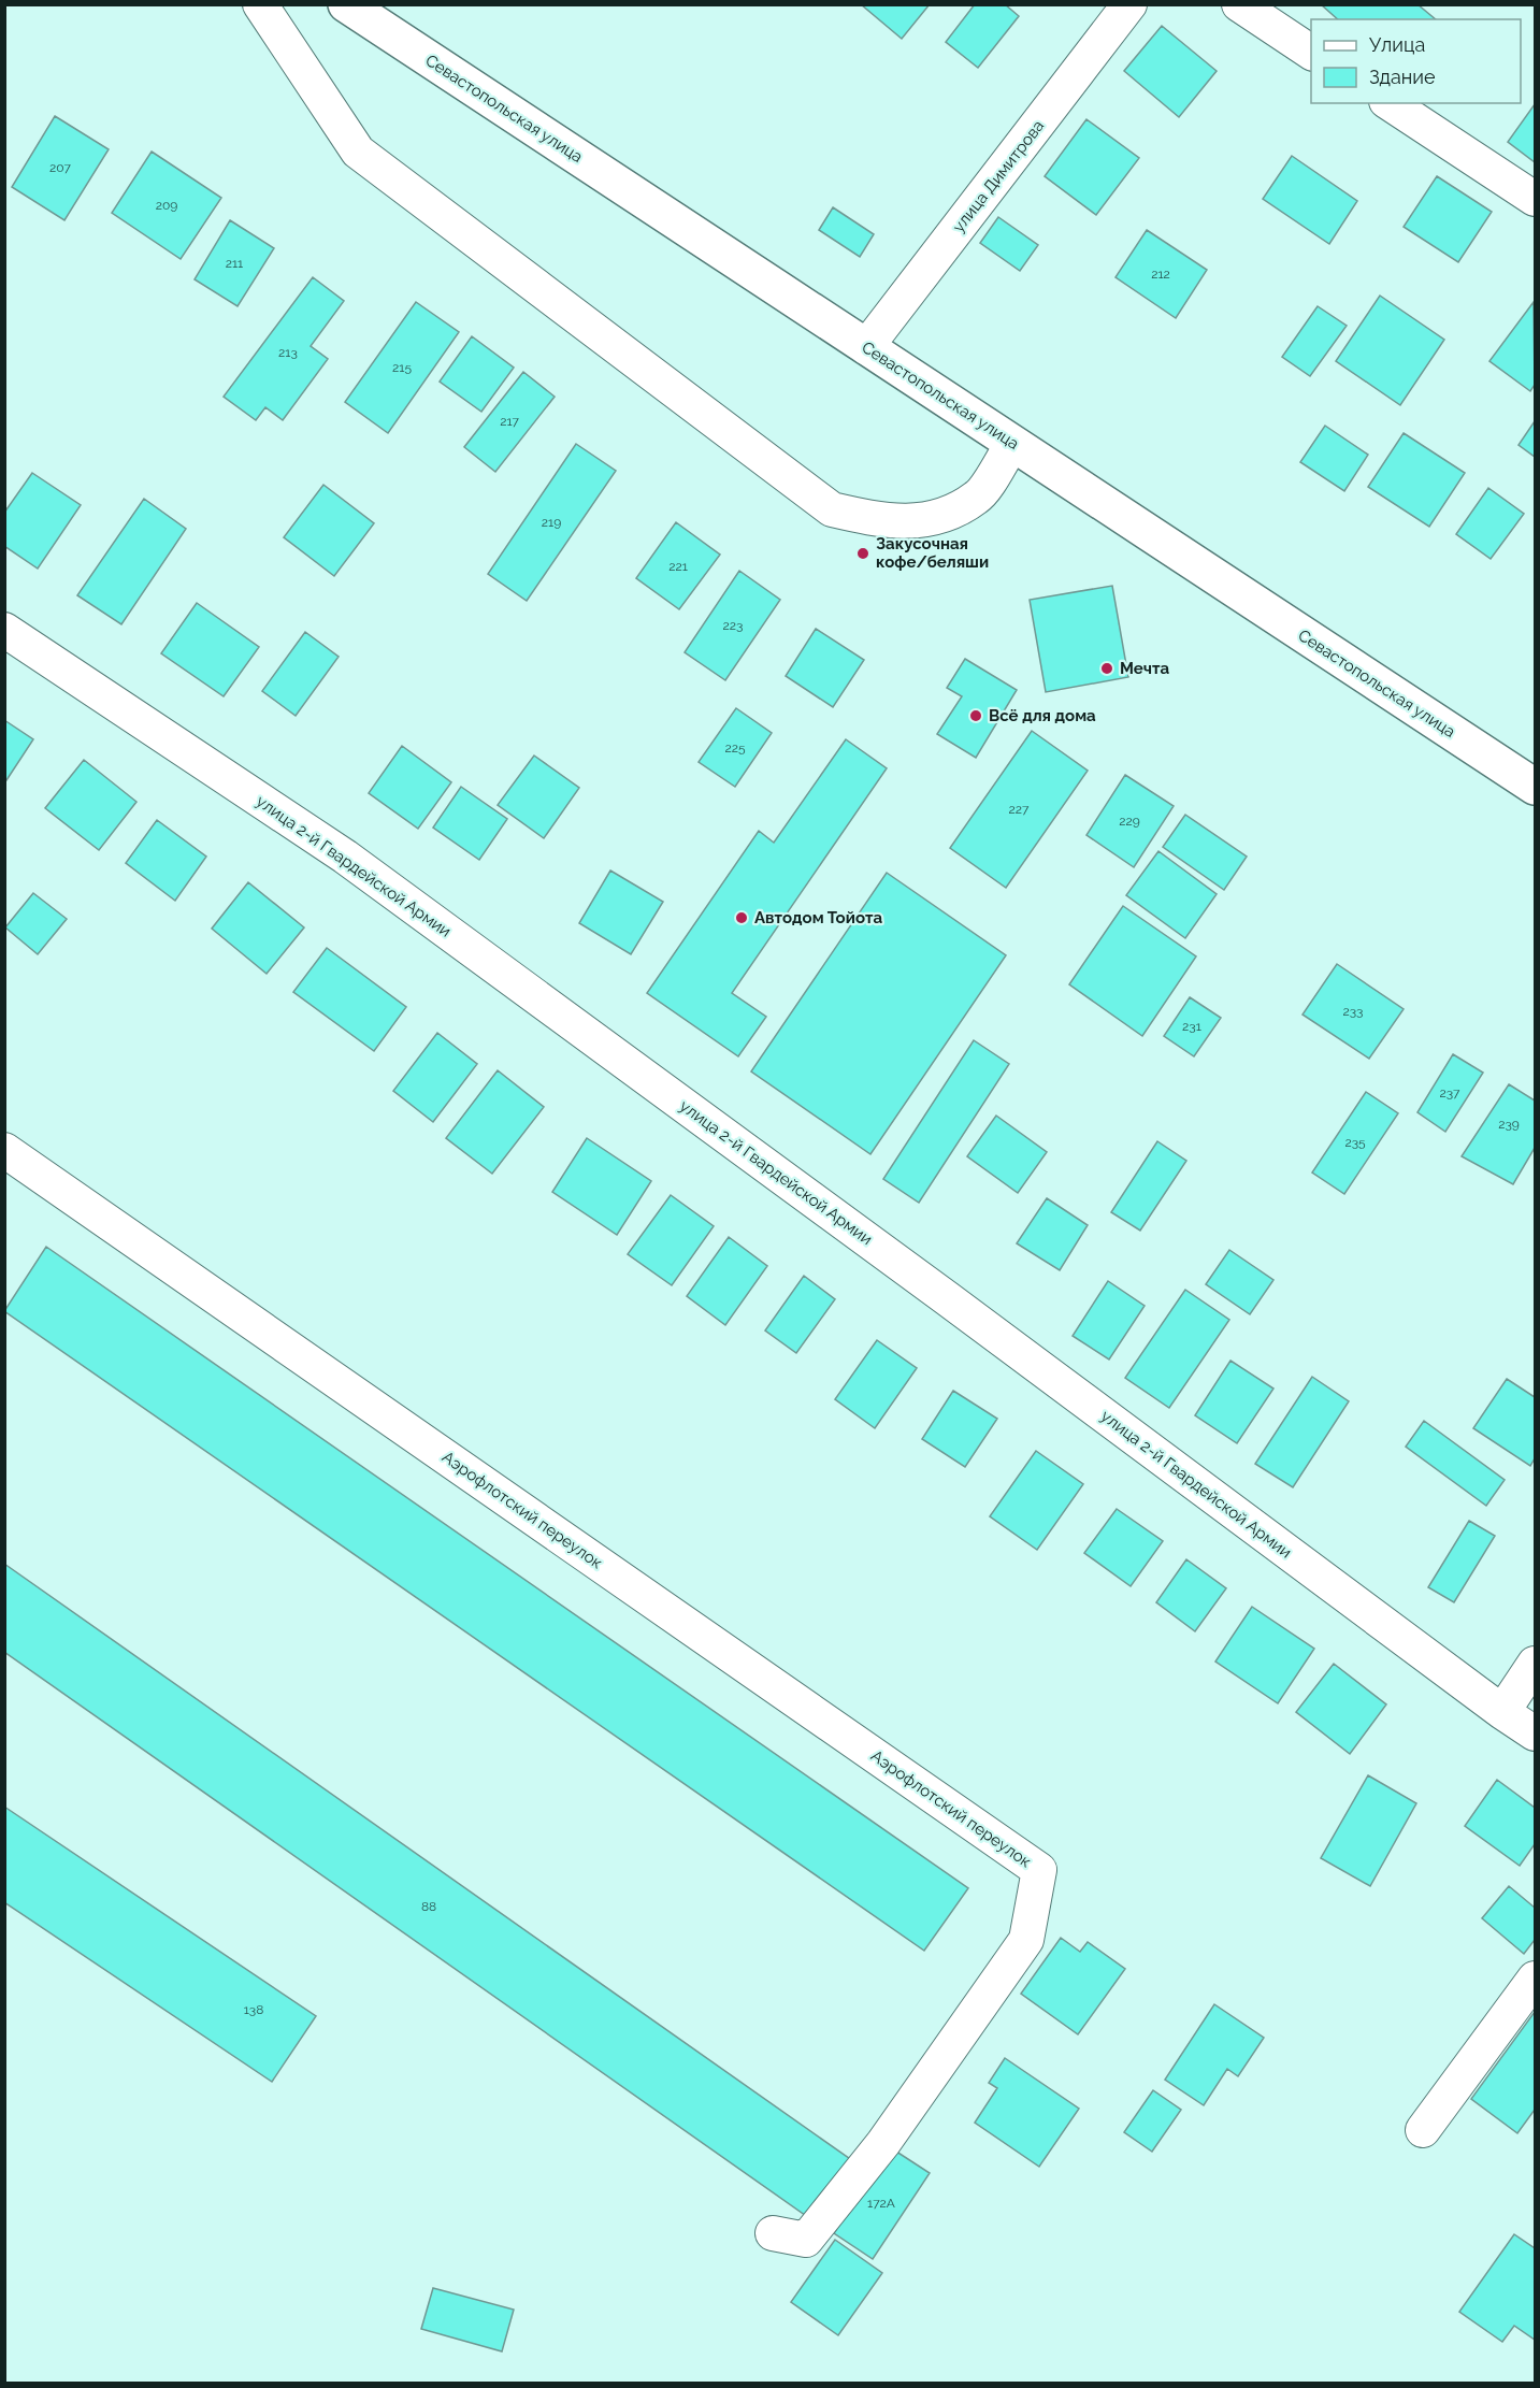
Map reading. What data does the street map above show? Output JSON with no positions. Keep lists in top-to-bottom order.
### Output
{
  "streets": {
    "main road": ["Севастопольская улица"],
    "street": ["улица Димитрова", "улица 2-й Гвардейской Армии", "Аэрофлотский переулок"]
  },
  "crossings": [
    ["Севастопольская улица", "улица Димитрова"]
  ],
  "places": [
    "Закусочная кофе/беляши",
    "Мечта",
    "Всё для дома",
    "Автодом Тойота"
  ],
  "house_numbers": [
    "207",
    "209",
    "211",
    "212",
    "213",
    "215",
    "217",
    "219",
    "221",
    "223",
    "225",
    "227",
    "229",
    "233",
    "231",
    "237",
    "239",
    "235",
    "88",
    "138",
    "172А"
  ],
  "legend": ["Улица", "Здание"]
}
